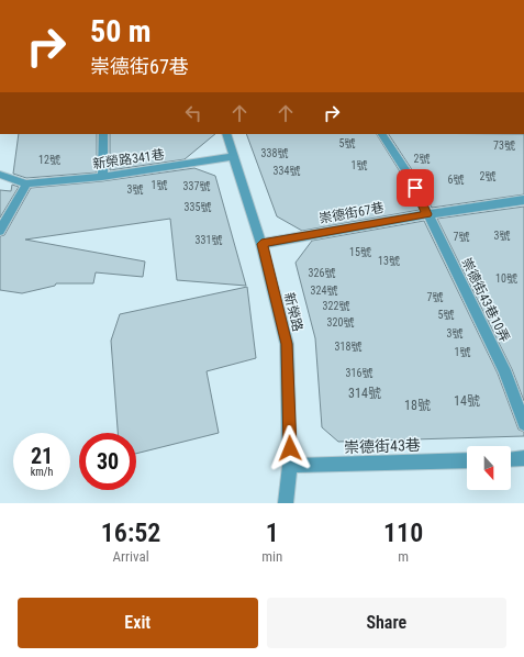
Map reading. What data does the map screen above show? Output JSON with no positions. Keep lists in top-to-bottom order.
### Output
{
  "streets": {
    "street": [
      "新榮路341巷",
      "崇德街67巷",
      "崇德街43巷10弄",
      "新榮路",
      "崇德街43巷"
    ]
  },
  "crossings": [
    ["新榮路341巷", "新榮路"],
    ["崇德街67巷", "崇德街43巷10弄"],
    ["崇德街67巷", "新榮路"],
    ["新榮路", "崇德街43巷"]
  ],
  "house_numbers": [
    "5號",
    "73號",
    "338號",
    "2號",
    "12號",
    "1號",
    "334號",
    "2號",
    "6號",
    "1號",
    "337號",
    "3號",
    "335號",
    "3號",
    "7號",
    "331號",
    "15號",
    "13號",
    "326號",
    "10號",
    "324號",
    "7號",
    "322號",
    "5號",
    "320號",
    "3號",
    "318號",
    "1號",
    "316號",
    "314號",
    "14號",
    "18號"
  ],
  "north": "bottom",
  "page": {
    "turn": ["50 m", "崇德街67巷"],
    "speed": "21 km/h",
    "limit": "30",
    "eta": [
      "16:52",
      "Arrival",
      "1",
      "min",
      "110",
      "m"
    ],
    "buttons": ["Exit", "Share"]
  }
}
